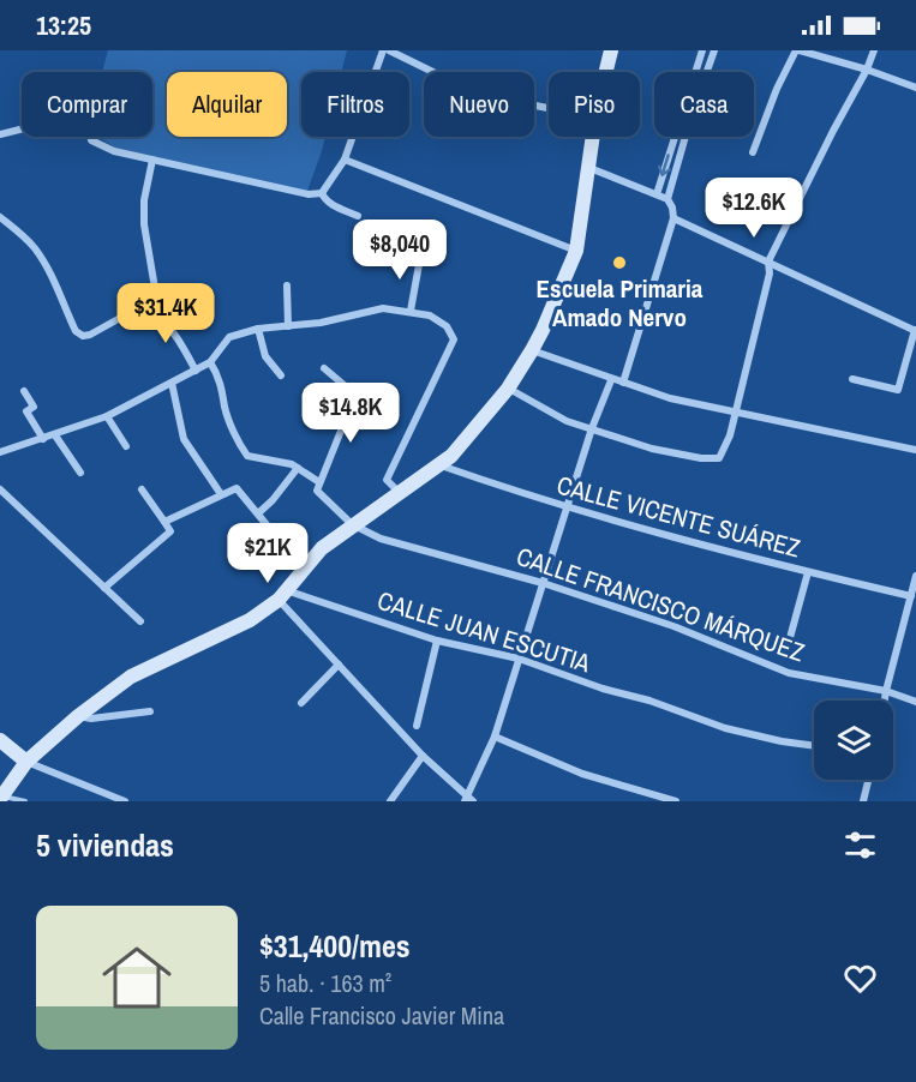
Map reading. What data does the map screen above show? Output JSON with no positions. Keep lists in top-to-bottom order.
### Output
{
  "streets": {
    "street": ["CALLE VICENTE SUÁREZ", "CALLE FRANCISCO MÁRQUEZ", "CALLE JUAN ESCUTIA"]
  },
  "crossings": [
    ["CALLE VICENTE SUÁREZ", "CALLE FRANCISCO MÁRQUEZ"]
  ],
  "places": ["Escuela Primaria Amado Nervo"],
  "page": {
    "status": "13:25",
    "chip": [
      "Comprar",
      "Alquilar",
      "Filtros",
      "Nuevo",
      "Piso",
      "Casa"
    ],
    "price": [
      "$12.6K",
      "$8,040",
      "$31.4K",
      "$14.8K",
      "$21K"
    ],
    "heading": "5 viviendas",
    "list": [
      {
        "name": "$31,400/mes",
        "note": "5 hab. · 163 m² · Calle Francisco Javier Mina"
      }
    ]
  }
}
